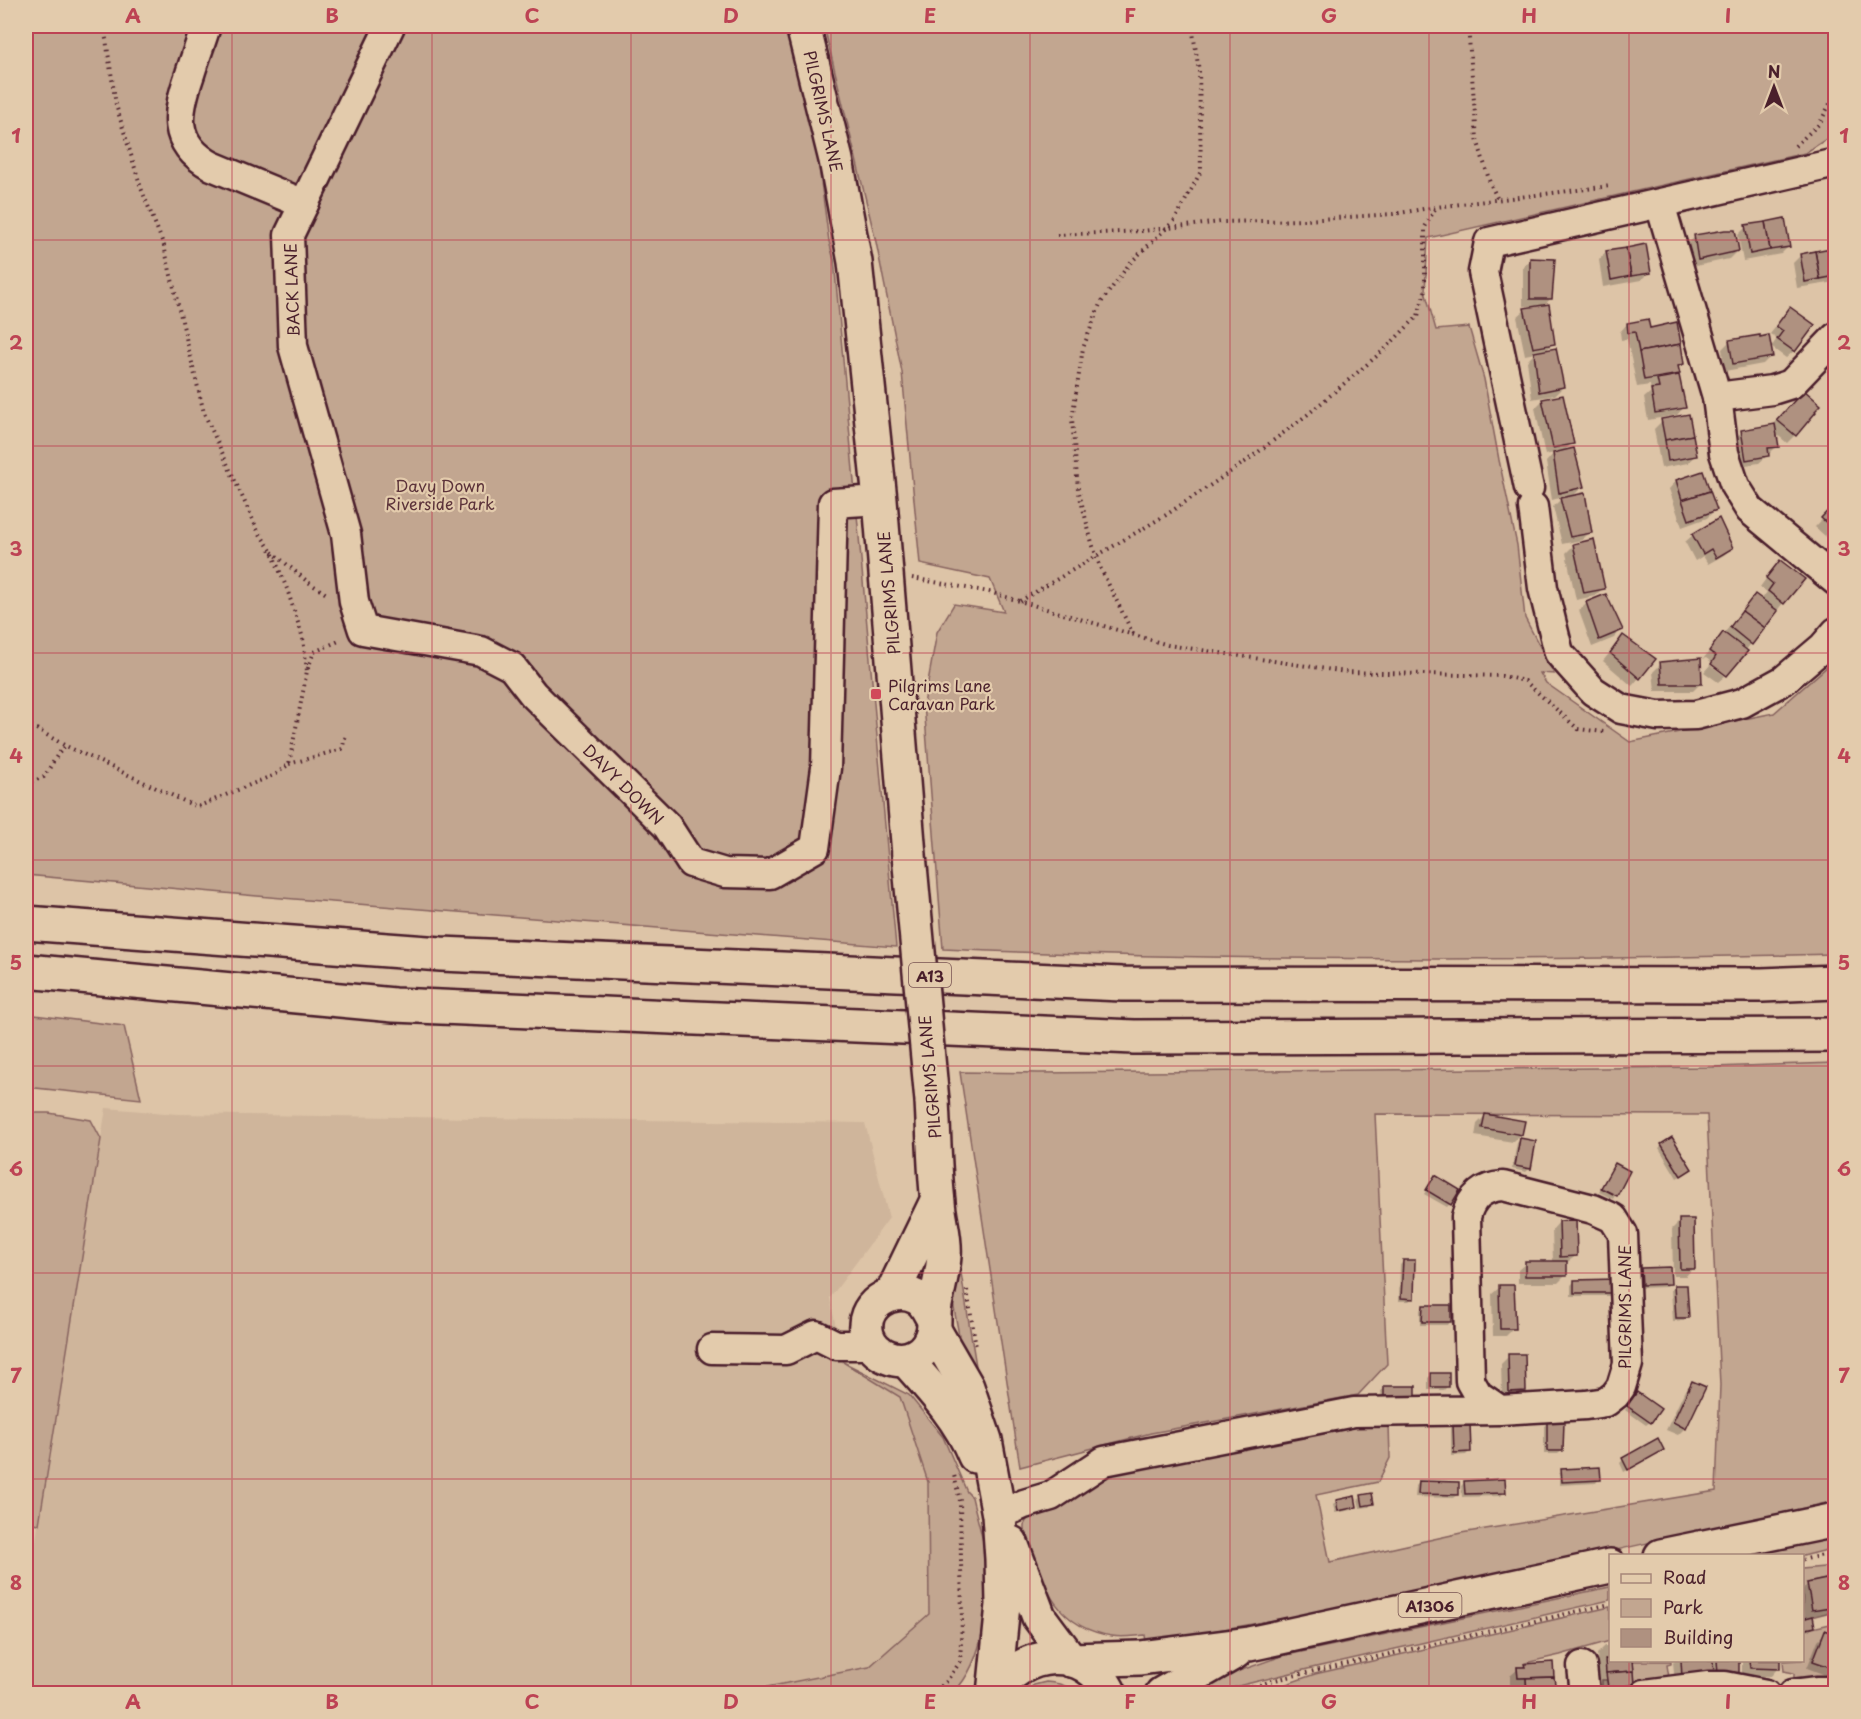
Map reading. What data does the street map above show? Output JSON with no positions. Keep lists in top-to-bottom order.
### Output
{
  "streets": {
    "main road": ["PILGRIMS LANE", "A13", "A1306"],
    "street": ["BACK LANE", "DAVY DOWN"]
  },
  "crossings": [
    ["PILGRIMS LANE", "DAVY DOWN"]
  ],
  "parks": ["Davy Down Riverside Park"],
  "places": {
    "transit": ["Pilgrims Lane Caravan Park"]
  },
  "legend": ["Road", "Park", "Building"],
  "north": "top",
  "grid": {
    "columns": [
      "A",
      "B",
      "C",
      "D",
      "E",
      "F",
      "G",
      "H",
      "I"
    ],
    "rows": [
      "1",
      "2",
      "3",
      "4",
      "5",
      "6",
      "7",
      "8"
    ]
  }
}
